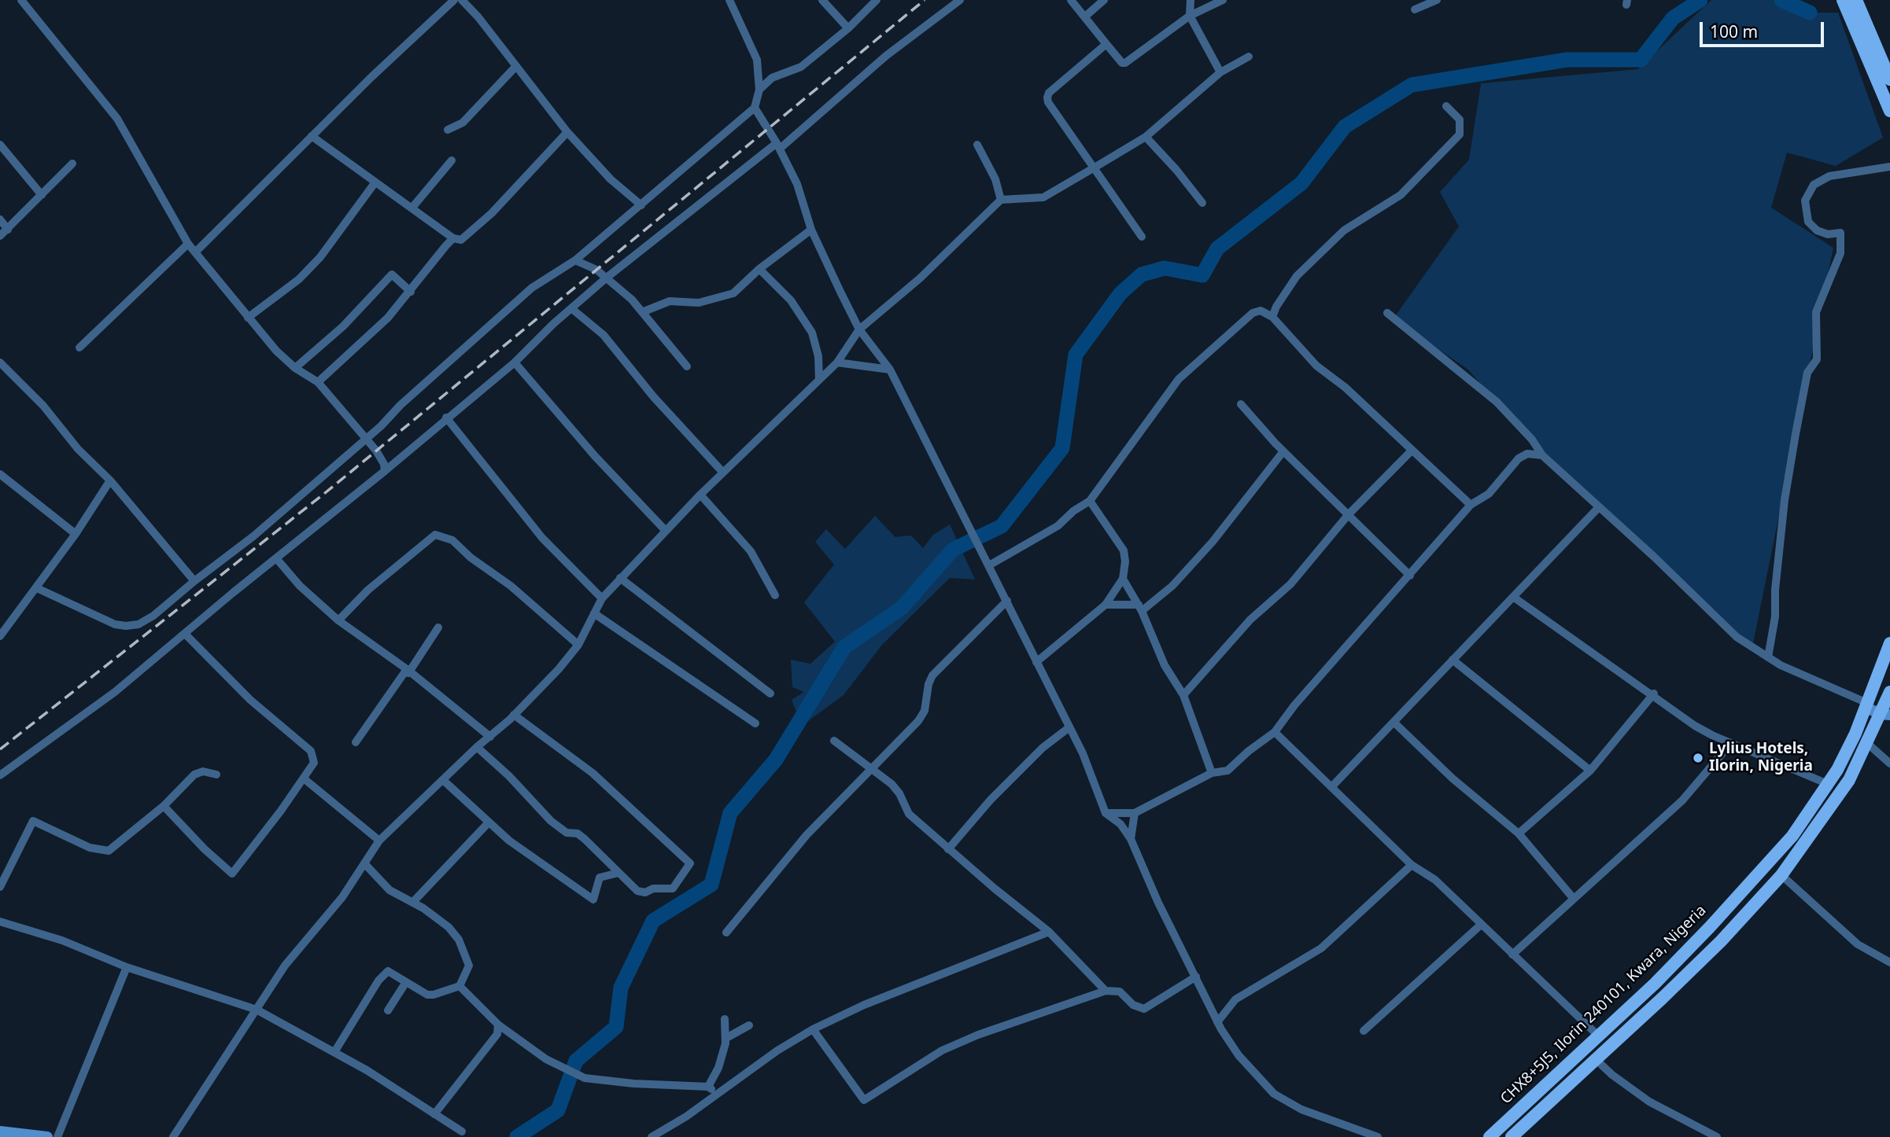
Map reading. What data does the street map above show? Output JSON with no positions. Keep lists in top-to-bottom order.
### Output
{
  "streets": {
    "main road": ["CHX8+5J5, Ilorin 240101, Kwara, Nigeria"]
  },
  "places": ["Lylius Hotels, Ilorin, Nigeria"],
  "scale_bar": "100 m"
}
